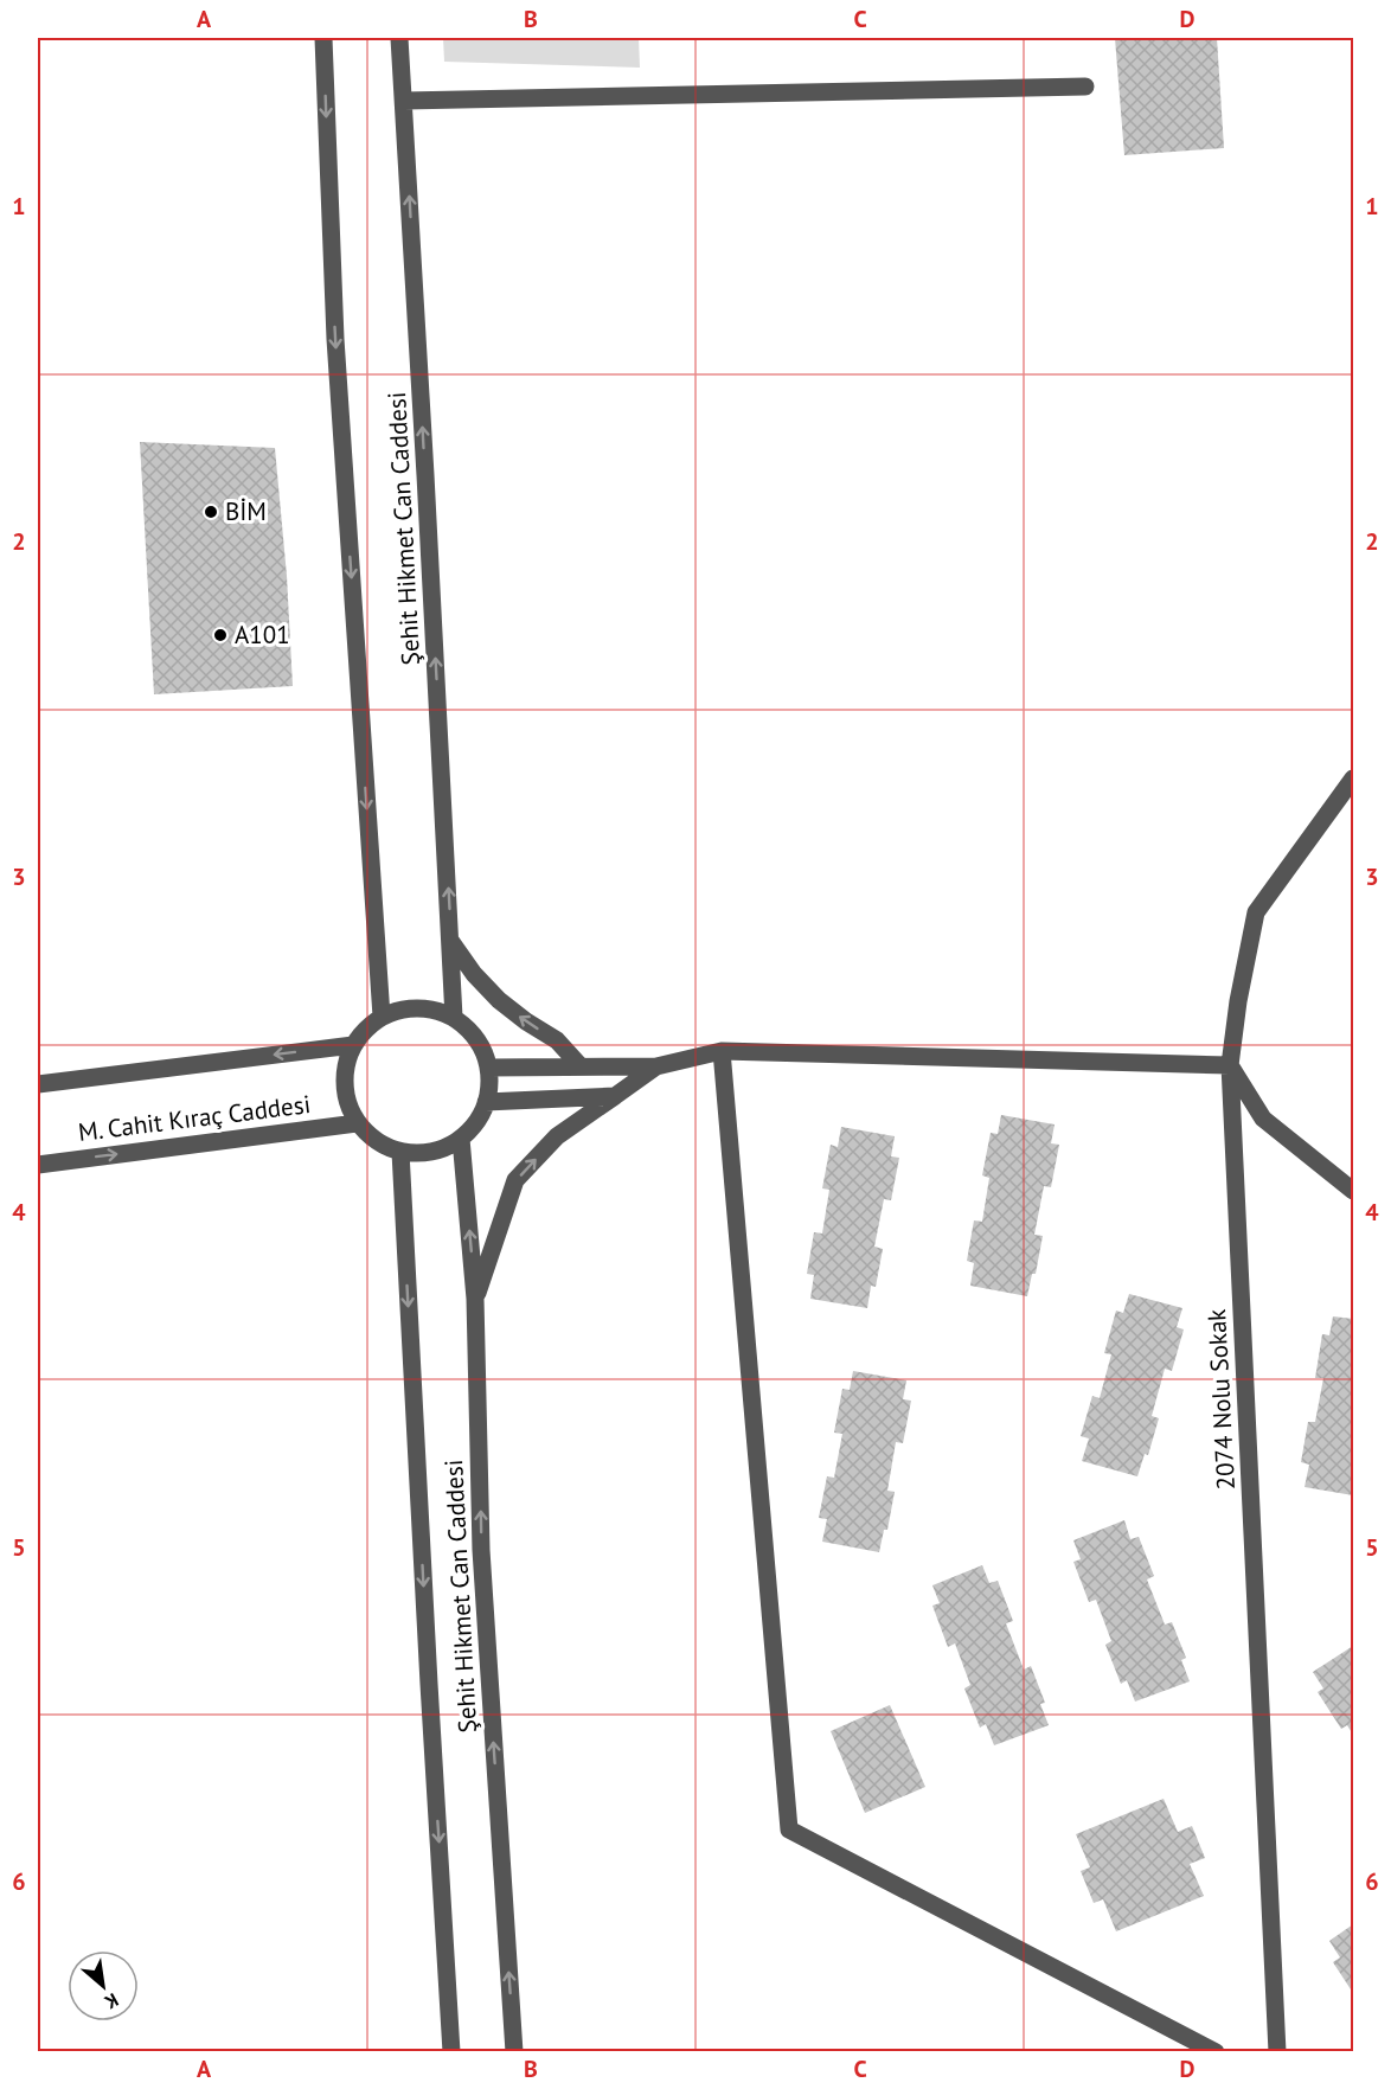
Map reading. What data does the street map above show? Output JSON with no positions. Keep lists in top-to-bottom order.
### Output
{
  "streets": {
    "street": ["Şehit Hikmet Can Caddesi", "M. Cahit Kıraç Caddesi", "2074 Nolu Sokak"]
  },
  "crossings": [
    ["Şehit Hikmet Can Caddesi", "M. Cahit Kıraç Caddesi"]
  ],
  "places": ["BİM", "A101"],
  "north": "bottom right",
  "grid": {
    "columns": [
      "A",
      "B",
      "C",
      "D"
    ],
    "rows": [
      "1",
      "2",
      "3",
      "4",
      "5",
      "6"
    ]
  }
}
